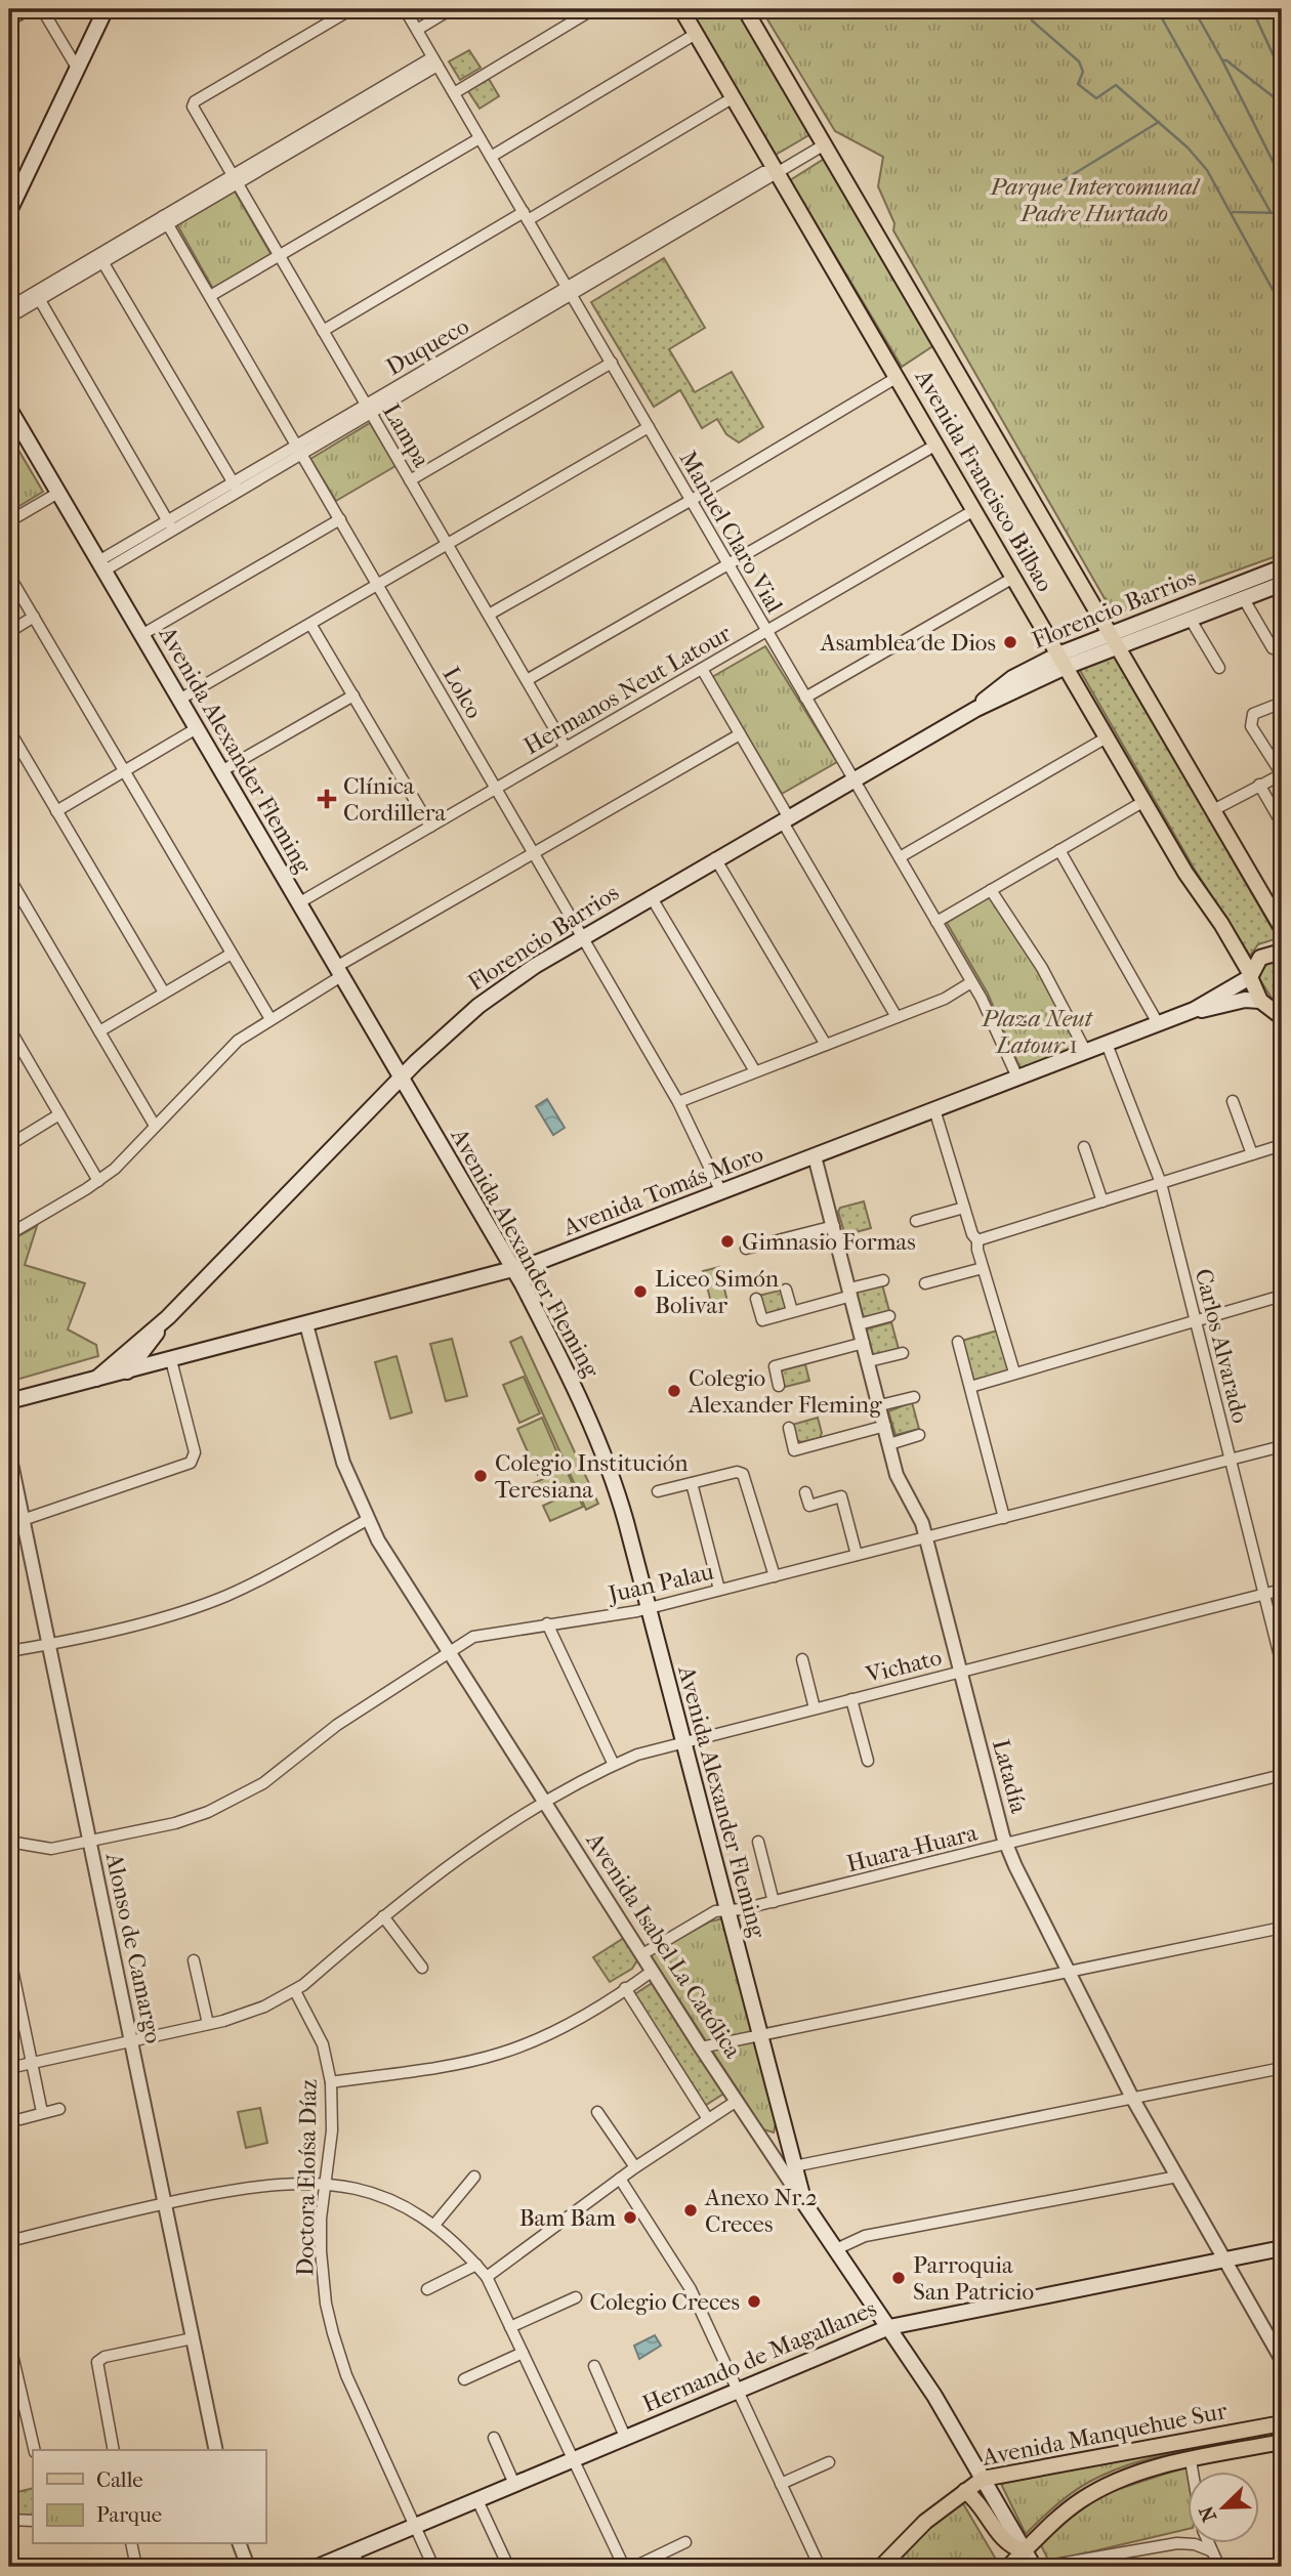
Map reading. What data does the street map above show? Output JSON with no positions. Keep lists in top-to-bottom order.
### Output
{
  "streets": {
    "main road": [
      "Avenida Francisco Bilbao",
      "Florencio Barrios",
      "Avenida Alexander Fleming",
      "Avenida Tomás Moro",
      "Avenida Isabel La Católica",
      "Hernando de Magallanes",
      "Avenida Manquehue Sur"
    ],
    "street": [
      "Duqueco",
      "Lampa",
      "Manuel Claro Vial",
      "Hermanos Neut Latour",
      "Lolco",
      "Carlos Alvarado",
      "Juan Palau",
      "Vichato",
      "Latadía",
      "Huara-Huara",
      "Alonso de Camargo",
      "Doctora Eloísa Díaz"
    ]
  },
  "crossings": [
    ["Duqueco", "Lampa"],
    ["Duqueco", "Avenida Francisco Bilbao"],
    ["Duqueco", "Manuel Claro Vial"],
    ["Duqueco", "Lolco"],
    ["Duqueco", "Avenida Alexander Fleming"],
    ["Lampa", "Hermanos Neut Latour"],
    ["Avenida Francisco Bilbao", "Florencio Barrios"],
    ["Avenida Francisco Bilbao", "Hermanos Neut Latour"],
    ["Avenida Francisco Bilbao", "Avenida Tomás Moro"],
    ["Manuel Claro Vial", "Florencio Barrios"],
    ["Manuel Claro Vial", "Hermanos Neut Latour"],
    ["Manuel Claro Vial", "Avenida Tomás Moro"],
    ["Florencio Barrios", "Lolco"],
    ["Florencio Barrios", "Avenida Alexander Fleming"],
    ["Florencio Barrios", "Avenida Tomás Moro"],
    ["Hermanos Neut Latour", "Lolco"],
    ["Hermanos Neut Latour", "Avenida Alexander Fleming"],
    ["Lolco", "Avenida Tomás Moro"],
    ["Avenida Alexander Fleming", "Avenida Tomás Moro"],
    ["Avenida Alexander Fleming", "Juan Palau"],
    ["Avenida Alexander Fleming", "Vichato"],
    ["Avenida Alexander Fleming", "Huara-Huara"],
    ["Avenida Alexander Fleming", "Avenida Isabel La Católica"],
    ["Avenida Tomás Moro", "Carlos Alvarado"],
    ["Avenida Tomás Moro", "Latadía"],
    ["Avenida Tomás Moro", "Avenida Isabel La Católica"],
    ["Carlos Alvarado", "Juan Palau"],
    ["Carlos Alvarado", "Vichato"],
    ["Juan Palau", "Latadía"],
    ["Juan Palau", "Avenida Isabel La Católica"],
    ["Juan Palau", "Alonso de Camargo"],
    ["Vichato", "Latadía"],
    ["Vichato", "Avenida Isabel La Católica"],
    ["Vichato", "Alonso de Camargo"],
    ["Vichato", "Doctora Eloísa Díaz"],
    ["Latadía", "Huara-Huara"],
    ["Latadía", "Hernando de Magallanes"],
    ["Huara-Huara", "Avenida Isabel La Católica"],
    ["Avenida Isabel La Católica", "Hernando de Magallanes"],
    ["Avenida Isabel La Católica", "Avenida Manquehue Sur"],
    ["Doctora Eloísa Díaz", "Hernando de Magallanes"]
  ],
  "parks": ["Parque Intercomunal Padre Hurtado", "Plaza Neut Latour 1"],
  "places": {
    "other": [
      "Asamblea de Dios",
      "Gimnasio Formas",
      "Liceo Simón Bolivar",
      "Colegio Alexander Fleming",
      "Colegio Institución Teresiana",
      "Anexo Nr.2 Creces",
      "Bam Bam",
      "Parroquia San Patricio",
      "Colegio Creces"
    ],
    "health": ["Clínica Cordillera"]
  },
  "legend": ["Calle", "Parque"],
  "north": "bottom left"
}
